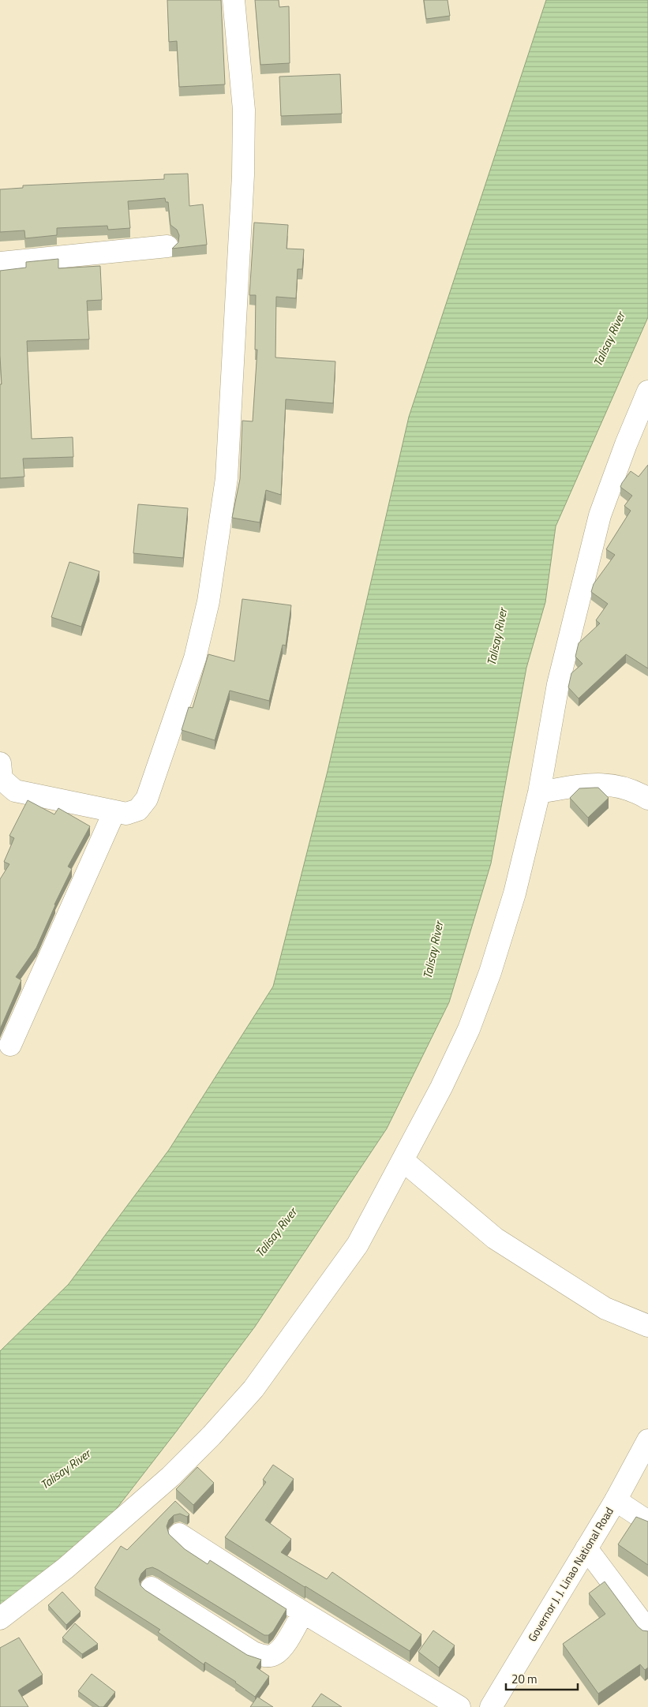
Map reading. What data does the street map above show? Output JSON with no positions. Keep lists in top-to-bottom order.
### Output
{
  "streets": {
    "street": ["Governor J. J. Linao National Road"]
  },
  "water": ["Talisay River"],
  "scale_bar": "20 m"
}
